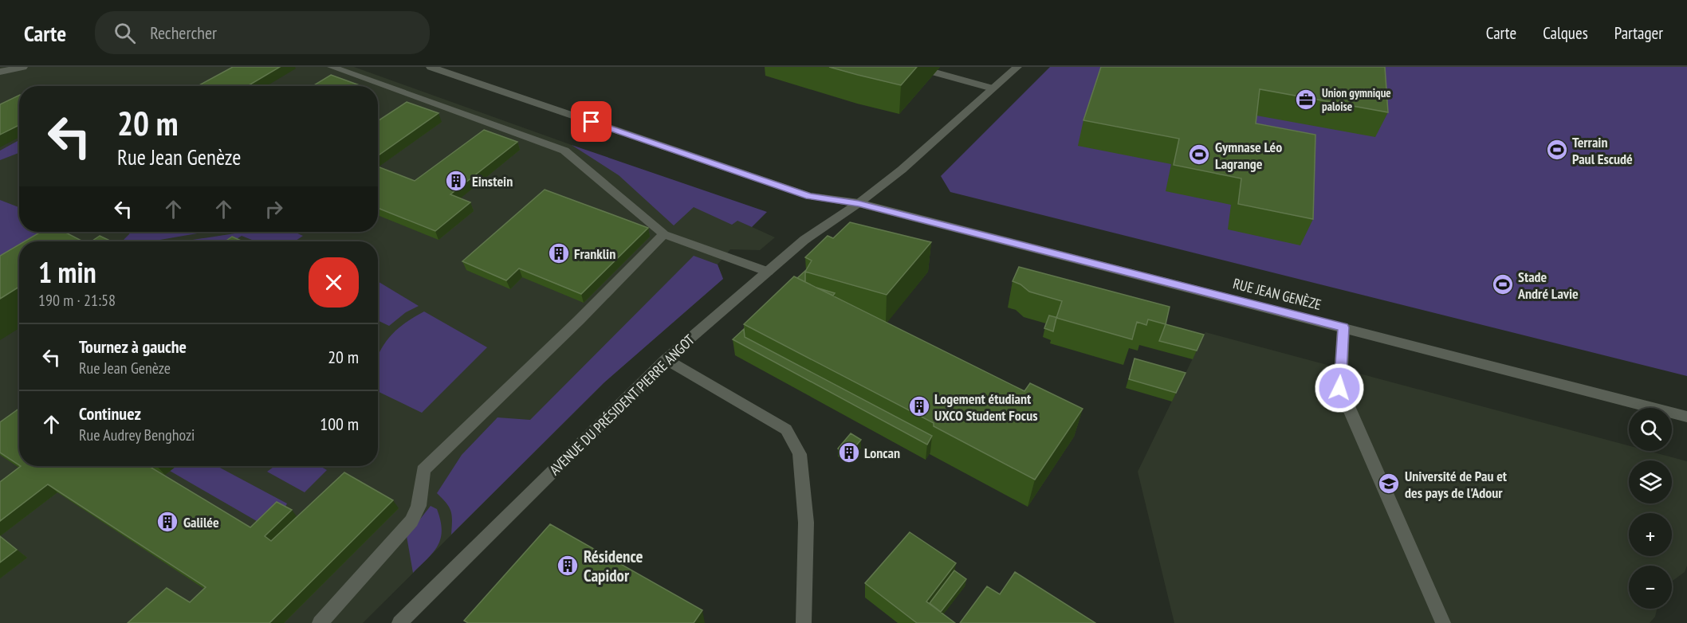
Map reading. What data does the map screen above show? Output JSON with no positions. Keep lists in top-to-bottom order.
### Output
{
  "streets": {
    "street": ["RUE JEAN GENÈZE", "AVENUE DU PRÉSIDENT PIERRE ANGOT"]
  },
  "crossings": [
    ["RUE JEAN GENÈZE", "AVENUE DU PRÉSIDENT PIERRE ANGOT"]
  ],
  "places": {
    "office": ["Union gymnique paloise"],
    "sports": ["Terrain Paul Escudé", "Gymnase Léo Lagrange", "Stade André Lavie"],
    "building": [
      "Einstein",
      "Franklin",
      "Logement étudiant UXCO Student Focus",
      "Loncan",
      "Galilée",
      "Résidence Capidor"
    ],
    "school or university": ["Université de Pau et des pays de l'Adour"]
  },
  "page": {
    "header": "Carte",
    "search": "Rechercher",
    "nav": ["Carte", "Calques", "Partager"],
    "turn": ["20 m", "Rue Jean Genèze"],
    "heading": ["1 min", "190 m · 21:58"],
    "list": [
      {
        "name": "Tournez à gauche",
        "note": "Rue Jean Genèze",
        "value": "20 m"
      },
      {
        "name": "Continuez",
        "note": "Rue Audrey Benghozi",
        "value": "100 m"
      }
    ],
    "map_buttons": ["+", "−"]
  }
}
